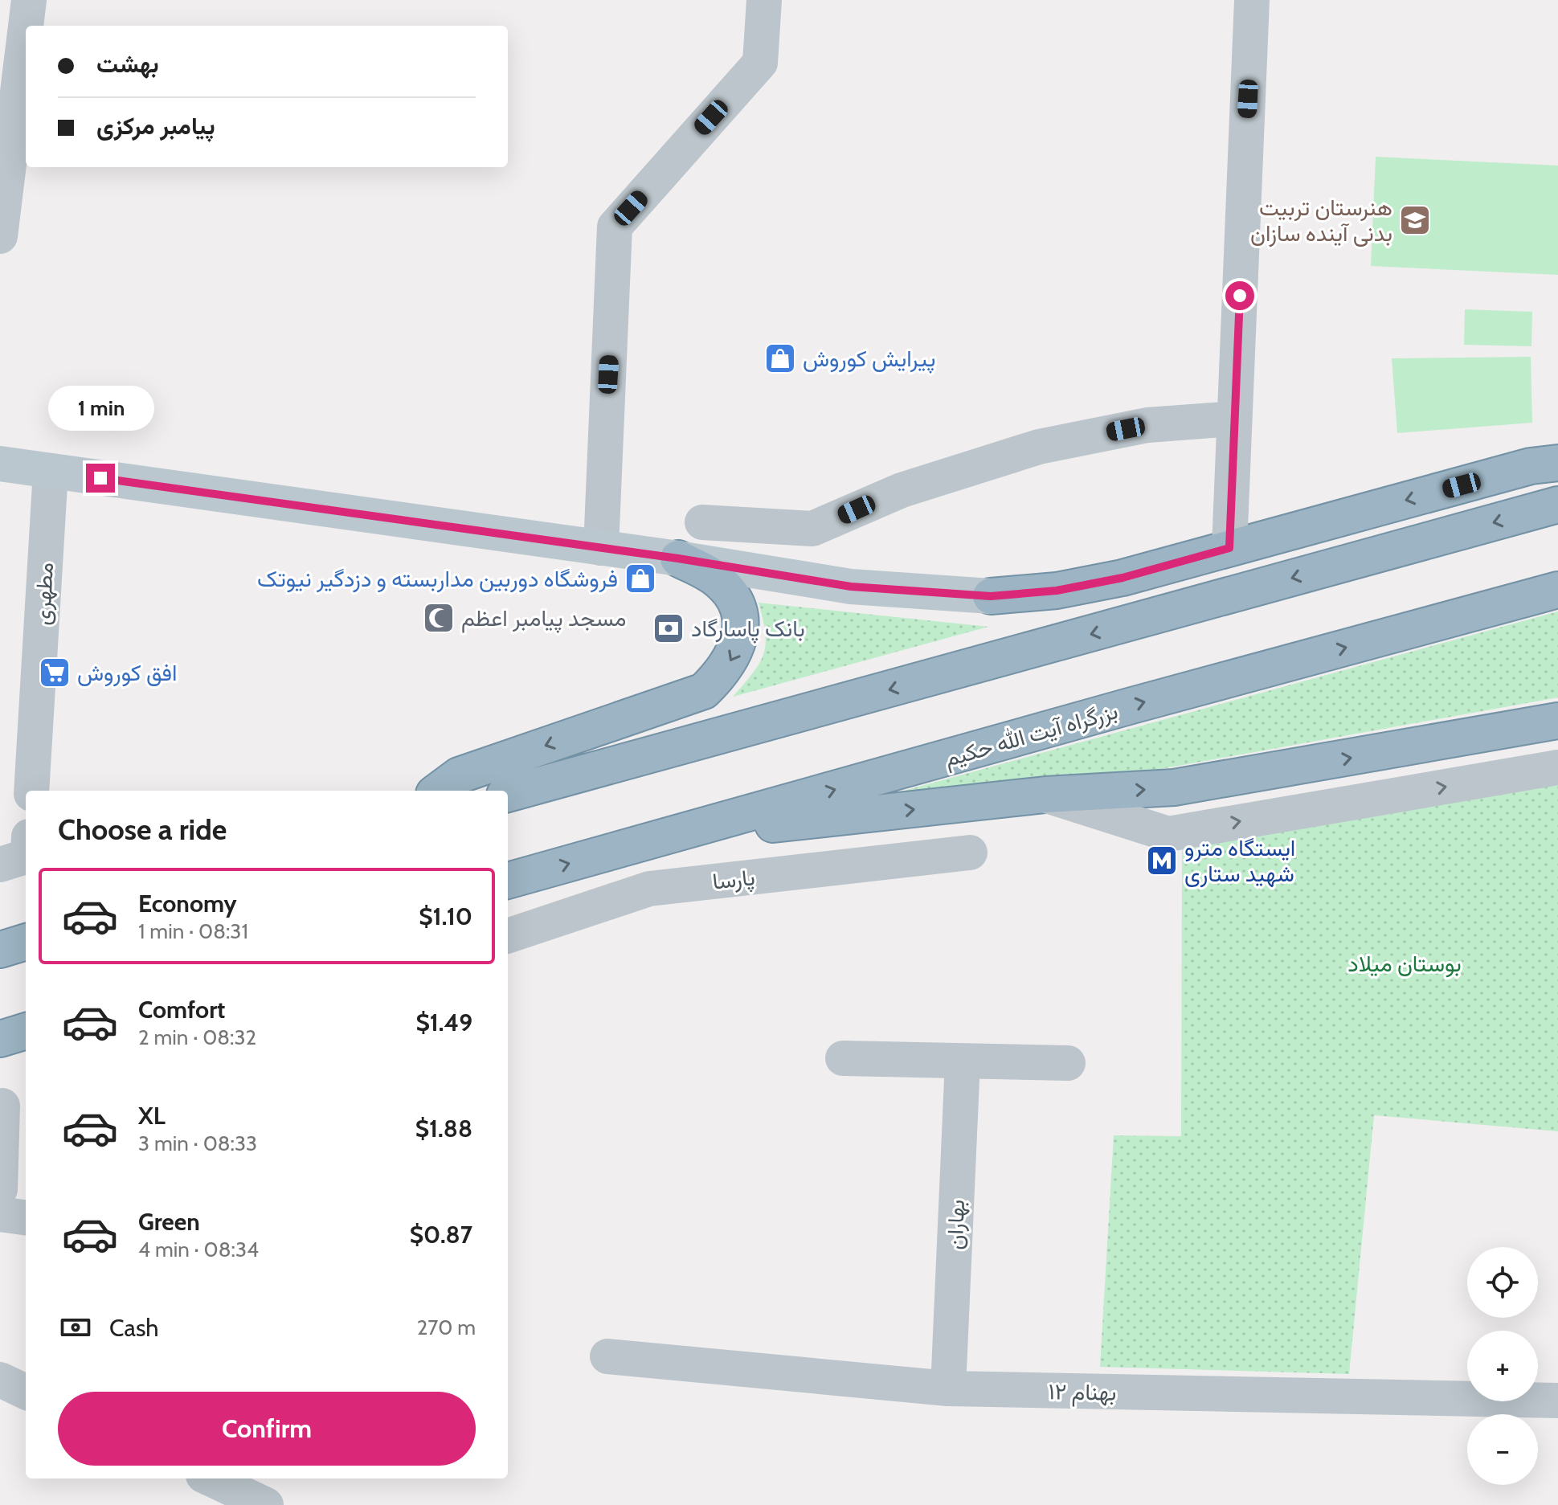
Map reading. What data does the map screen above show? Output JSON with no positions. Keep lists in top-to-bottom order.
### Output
{
  "streets": {
    "highway": ["بزرگراه آیت الله حکیم"],
    "street": [
      "مطهری",
      "پارسا",
      "بهاران",
      "بهنام ۱۲"
    ]
  },
  "crossings": [
    ["بهاران", "بهنام ۱۲"]
  ],
  "parks": ["بوستان میلاد"],
  "places": {
    "school or university": ["هنرستان تربیت بدنی آینده سازان"],
    "shop": ["پیرایش کوروش", "فروشگاه دوربین مداربسته و دزدگیر نیوتک‌"],
    "mosque": ["مسجد پیامبر اعظم"],
    "bank": ["بانک پاسارگاد"],
    "supermarket": ["افق کوروش"],
    "metro station": ["ایستگاه مترو شهید ستاری"]
  },
  "page": {
    "banner": ["بهشت", "پیامبر مرکزی"],
    "bubble": "1 min",
    "heading": "Choose a ride",
    "list": [
      {
        "name": "Economy",
        "note": "1 min · 08:31",
        "value": "$1.10"
      },
      {
        "name": "Comfort",
        "note": "2 min · 08:32",
        "value": "$1.49"
      },
      {
        "name": "XL",
        "note": "3 min · 08:33",
        "value": "$1.88"
      },
      {
        "name": "Green",
        "note": "4 min · 08:34",
        "value": "$0.87"
      }
    ],
    "map_buttons": ["+", "−"],
    "pay": ["Cash", "270 m"],
    "buttons": "Confirm"
  }
}
